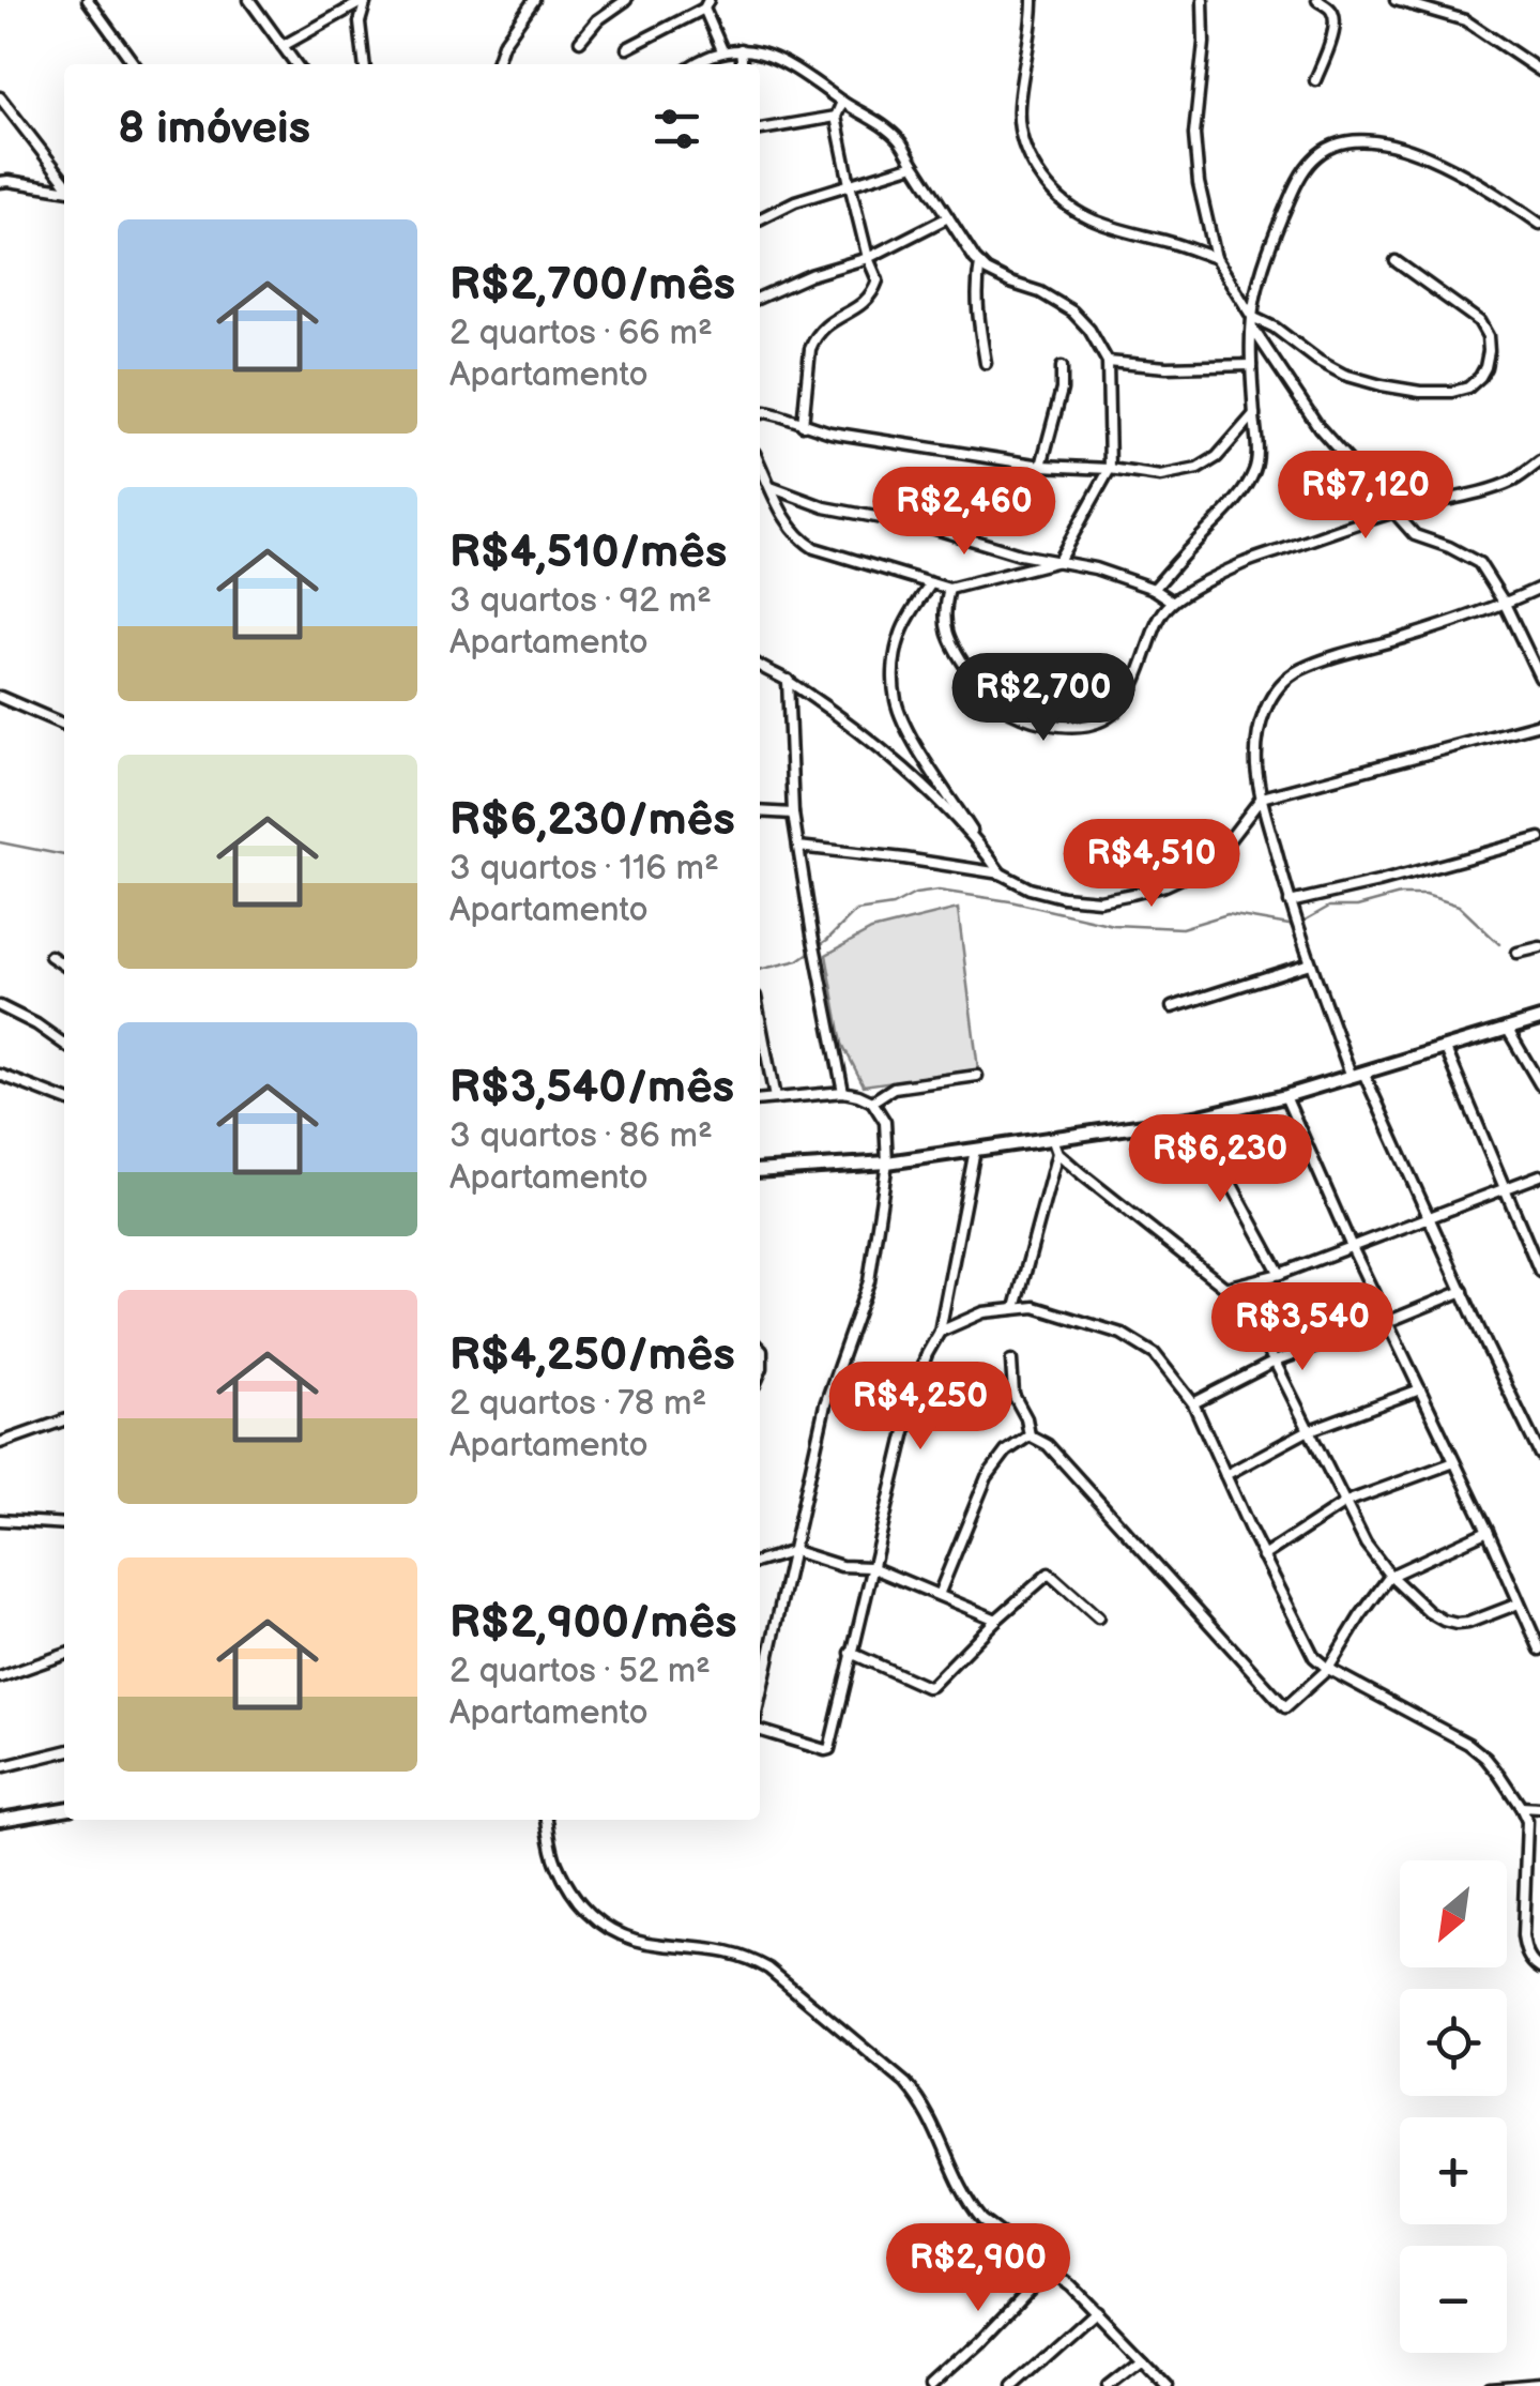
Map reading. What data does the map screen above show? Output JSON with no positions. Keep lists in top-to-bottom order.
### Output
{
  "north": "bottom left",
  "page": {
    "heading": "8 imóveis",
    "list": [
      {
        "name": "R$2,700/mês",
        "note": "2 quartos · 66 m² · Apartamento"
      },
      {
        "name": "R$4,510/mês",
        "note": "3 quartos · 92 m² · Apartamento"
      },
      {
        "name": "R$6,230/mês",
        "note": "3 quartos · 116 m² · Apartamento"
      },
      {
        "name": "R$3,540/mês",
        "note": "3 quartos · 86 m² · Apartamento"
      },
      {
        "name": "R$4,250/mês",
        "note": "2 quartos · 78 m² · Apartamento"
      },
      {
        "name": "R$2,900/mês",
        "note": "2 quartos · 52 m² · Apartamento"
      }
    ],
    "price": [
      "R$7,120",
      "R$2,460",
      "R$2,700",
      "R$4,510",
      "R$6,230",
      "R$3,540",
      "R$4,250",
      "R$2,900"
    ],
    "map_buttons": ["+", "−"]
  }
}
